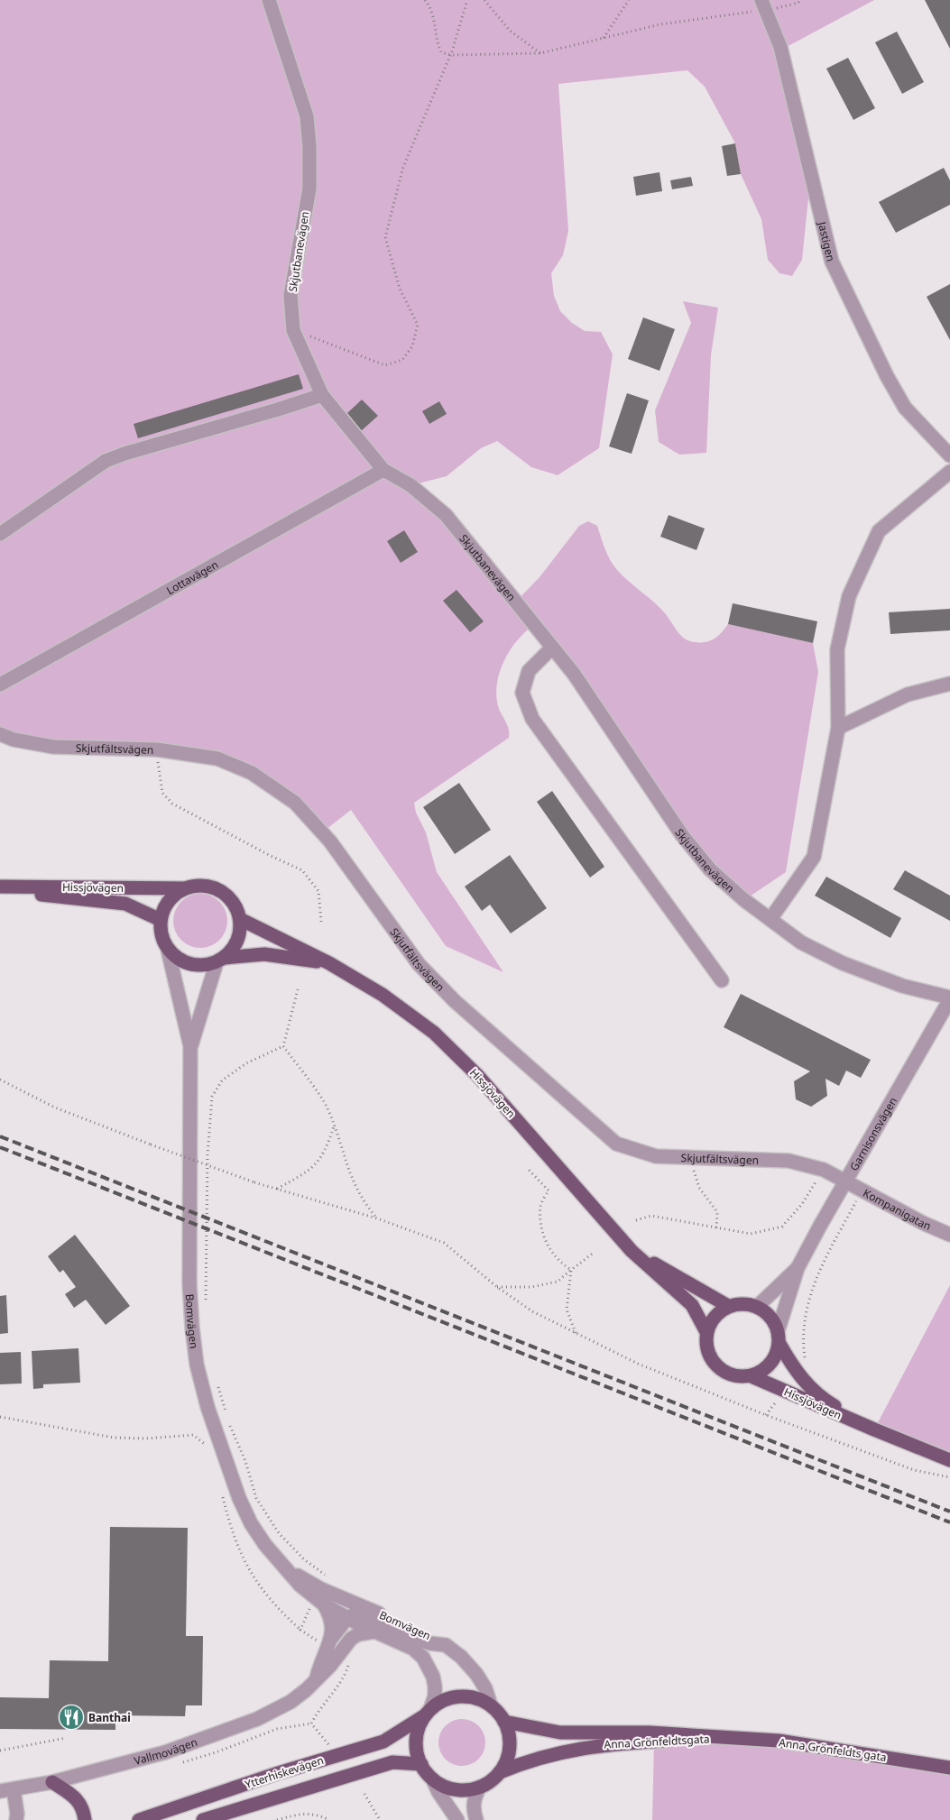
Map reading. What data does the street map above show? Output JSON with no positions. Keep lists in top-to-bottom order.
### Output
{
  "streets": {
    "main road": [
      "Hissjövägen",
      "Anna Grönfeldtsgata",
      "Anna Grönfeldts gata",
      "Ytterhiskevägen"
    ],
    "street": [
      "Jastigen",
      "Skjutbanevägen",
      "Lottavägen",
      "Skjutfältsvägen",
      "Garnisonsvägen",
      "Kompanigatan",
      "Bomvägen",
      "Vallmovägen"
    ]
  },
  "crossings": [
    ["Skjutbanevägen", "Lottavägen"],
    ["Skjutbanevägen", "Garnisonsvägen"],
    ["Skjutfältsvägen", "Garnisonsvägen"],
    ["Skjutfältsvägen", "Kompanigatan"],
    ["Hissjövägen", "Garnisonsvägen"],
    ["Hissjövägen", "Bomvägen"],
    ["Garnisonsvägen", "Kompanigatan"],
    ["Bomvägen", "Anna Grönfeldtsgata"],
    ["Bomvägen", "Vallmovägen"],
    ["Bomvägen", "Ytterhiskevägen"],
    ["Anna Grönfeldtsgata", "Anna Grönfeldts gata"],
    ["Anna Grönfeldtsgata", "Ytterhiskevägen"]
  ],
  "places": {
    "restaurant": ["Banthai"]
  }
}
